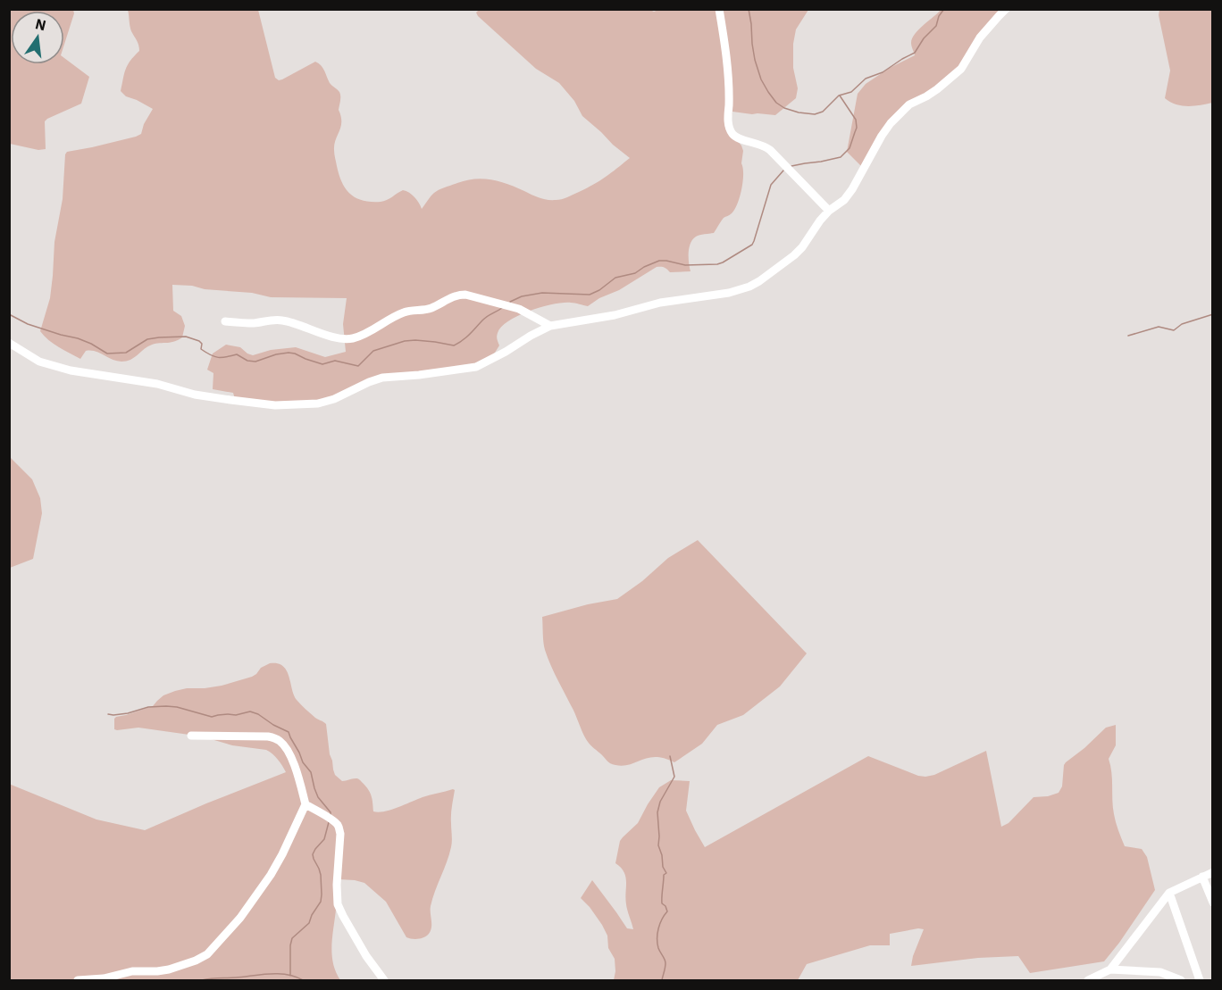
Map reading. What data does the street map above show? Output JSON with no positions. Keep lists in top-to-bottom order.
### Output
{
  "north": "top"
}
